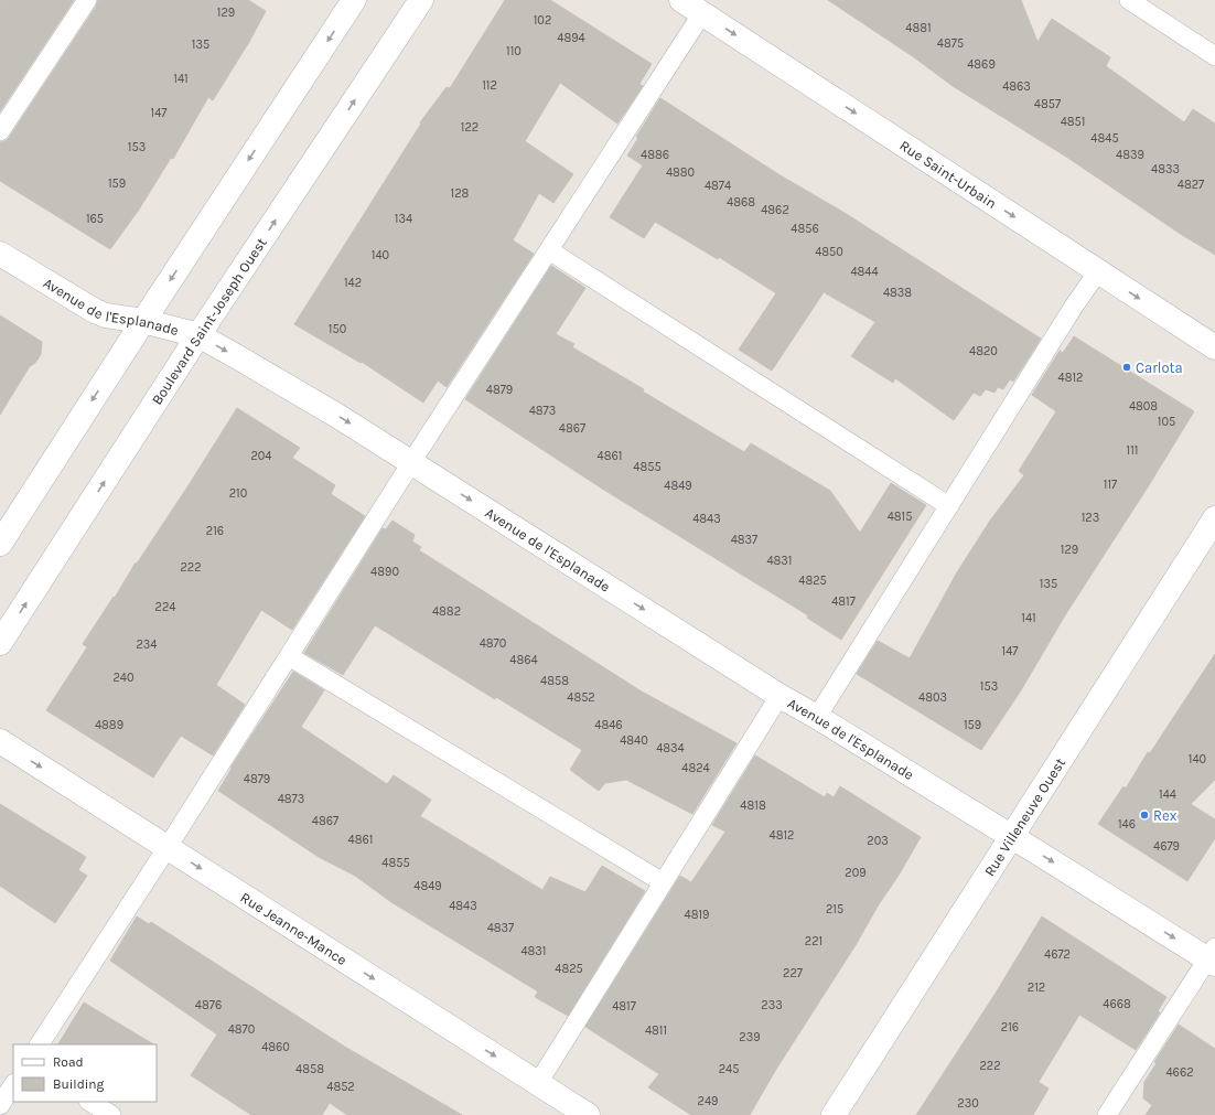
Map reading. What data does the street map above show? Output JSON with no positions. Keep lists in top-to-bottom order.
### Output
{
  "streets": {
    "street": [
      "Rue Saint-Urbain",
      "Avenue de l'Esplanade",
      "Boulevard Saint-Joseph Ouest",
      "Rue Villeneuve Ouest",
      "Rue Jeanne-Mance"
    ]
  },
  "crossings": [
    ["Avenue de l'Esplanade", "Boulevard Saint-Joseph Ouest"],
    ["Avenue de l'Esplanade", "Rue Villeneuve Ouest"]
  ],
  "one_way": ["Rue Saint-Urbain", "Avenue de l'Esplanade", "Rue Jeanne-Mance"],
  "places": ["Carlota", "Rex"],
  "house_numbers": [
    "129",
    "102",
    "4881",
    "4894",
    "4875",
    "135",
    "110",
    "4869",
    "141",
    "112",
    "4863",
    "4857",
    "147",
    "4851",
    "122",
    "4845",
    "153",
    "4886",
    "4839",
    "4833",
    "4880",
    "159",
    "4827",
    "4874",
    "128",
    "4868",
    "4862",
    "165",
    "134",
    "4856",
    "4850",
    "140",
    "4844",
    "142",
    "4838",
    "150",
    "4820",
    "4812",
    "4879",
    "4808",
    "4873",
    "105",
    "4867",
    "111",
    "204",
    "4861",
    "4855",
    "117",
    "4849",
    "210",
    "4815",
    "123",
    "4843",
    "216",
    "4837",
    "129",
    "4831",
    "222",
    "4890",
    "4825",
    "135",
    "4817",
    "224",
    "4882",
    "141",
    "4870",
    "234",
    "147",
    "4864",
    "240",
    "4858",
    "153",
    "4852",
    "4803",
    "4889",
    "4846",
    "159",
    "4840",
    "4834",
    "140",
    "4824",
    "4879",
    "144",
    "4873",
    "4818",
    "4867",
    "146",
    "4812",
    "4861",
    "203",
    "4679",
    "4855",
    "209",
    "4849",
    "4843",
    "215",
    "4819",
    "4837",
    "221",
    "4831",
    "4672",
    "4825",
    "227",
    "212",
    "4668",
    "4876",
    "233",
    "4817",
    "216",
    "4870",
    "4811",
    "239",
    "4860",
    "222",
    "4858",
    "245",
    "4662",
    "4852",
    "249",
    "230"
  ],
  "legend": ["Road", "Building"]
}
